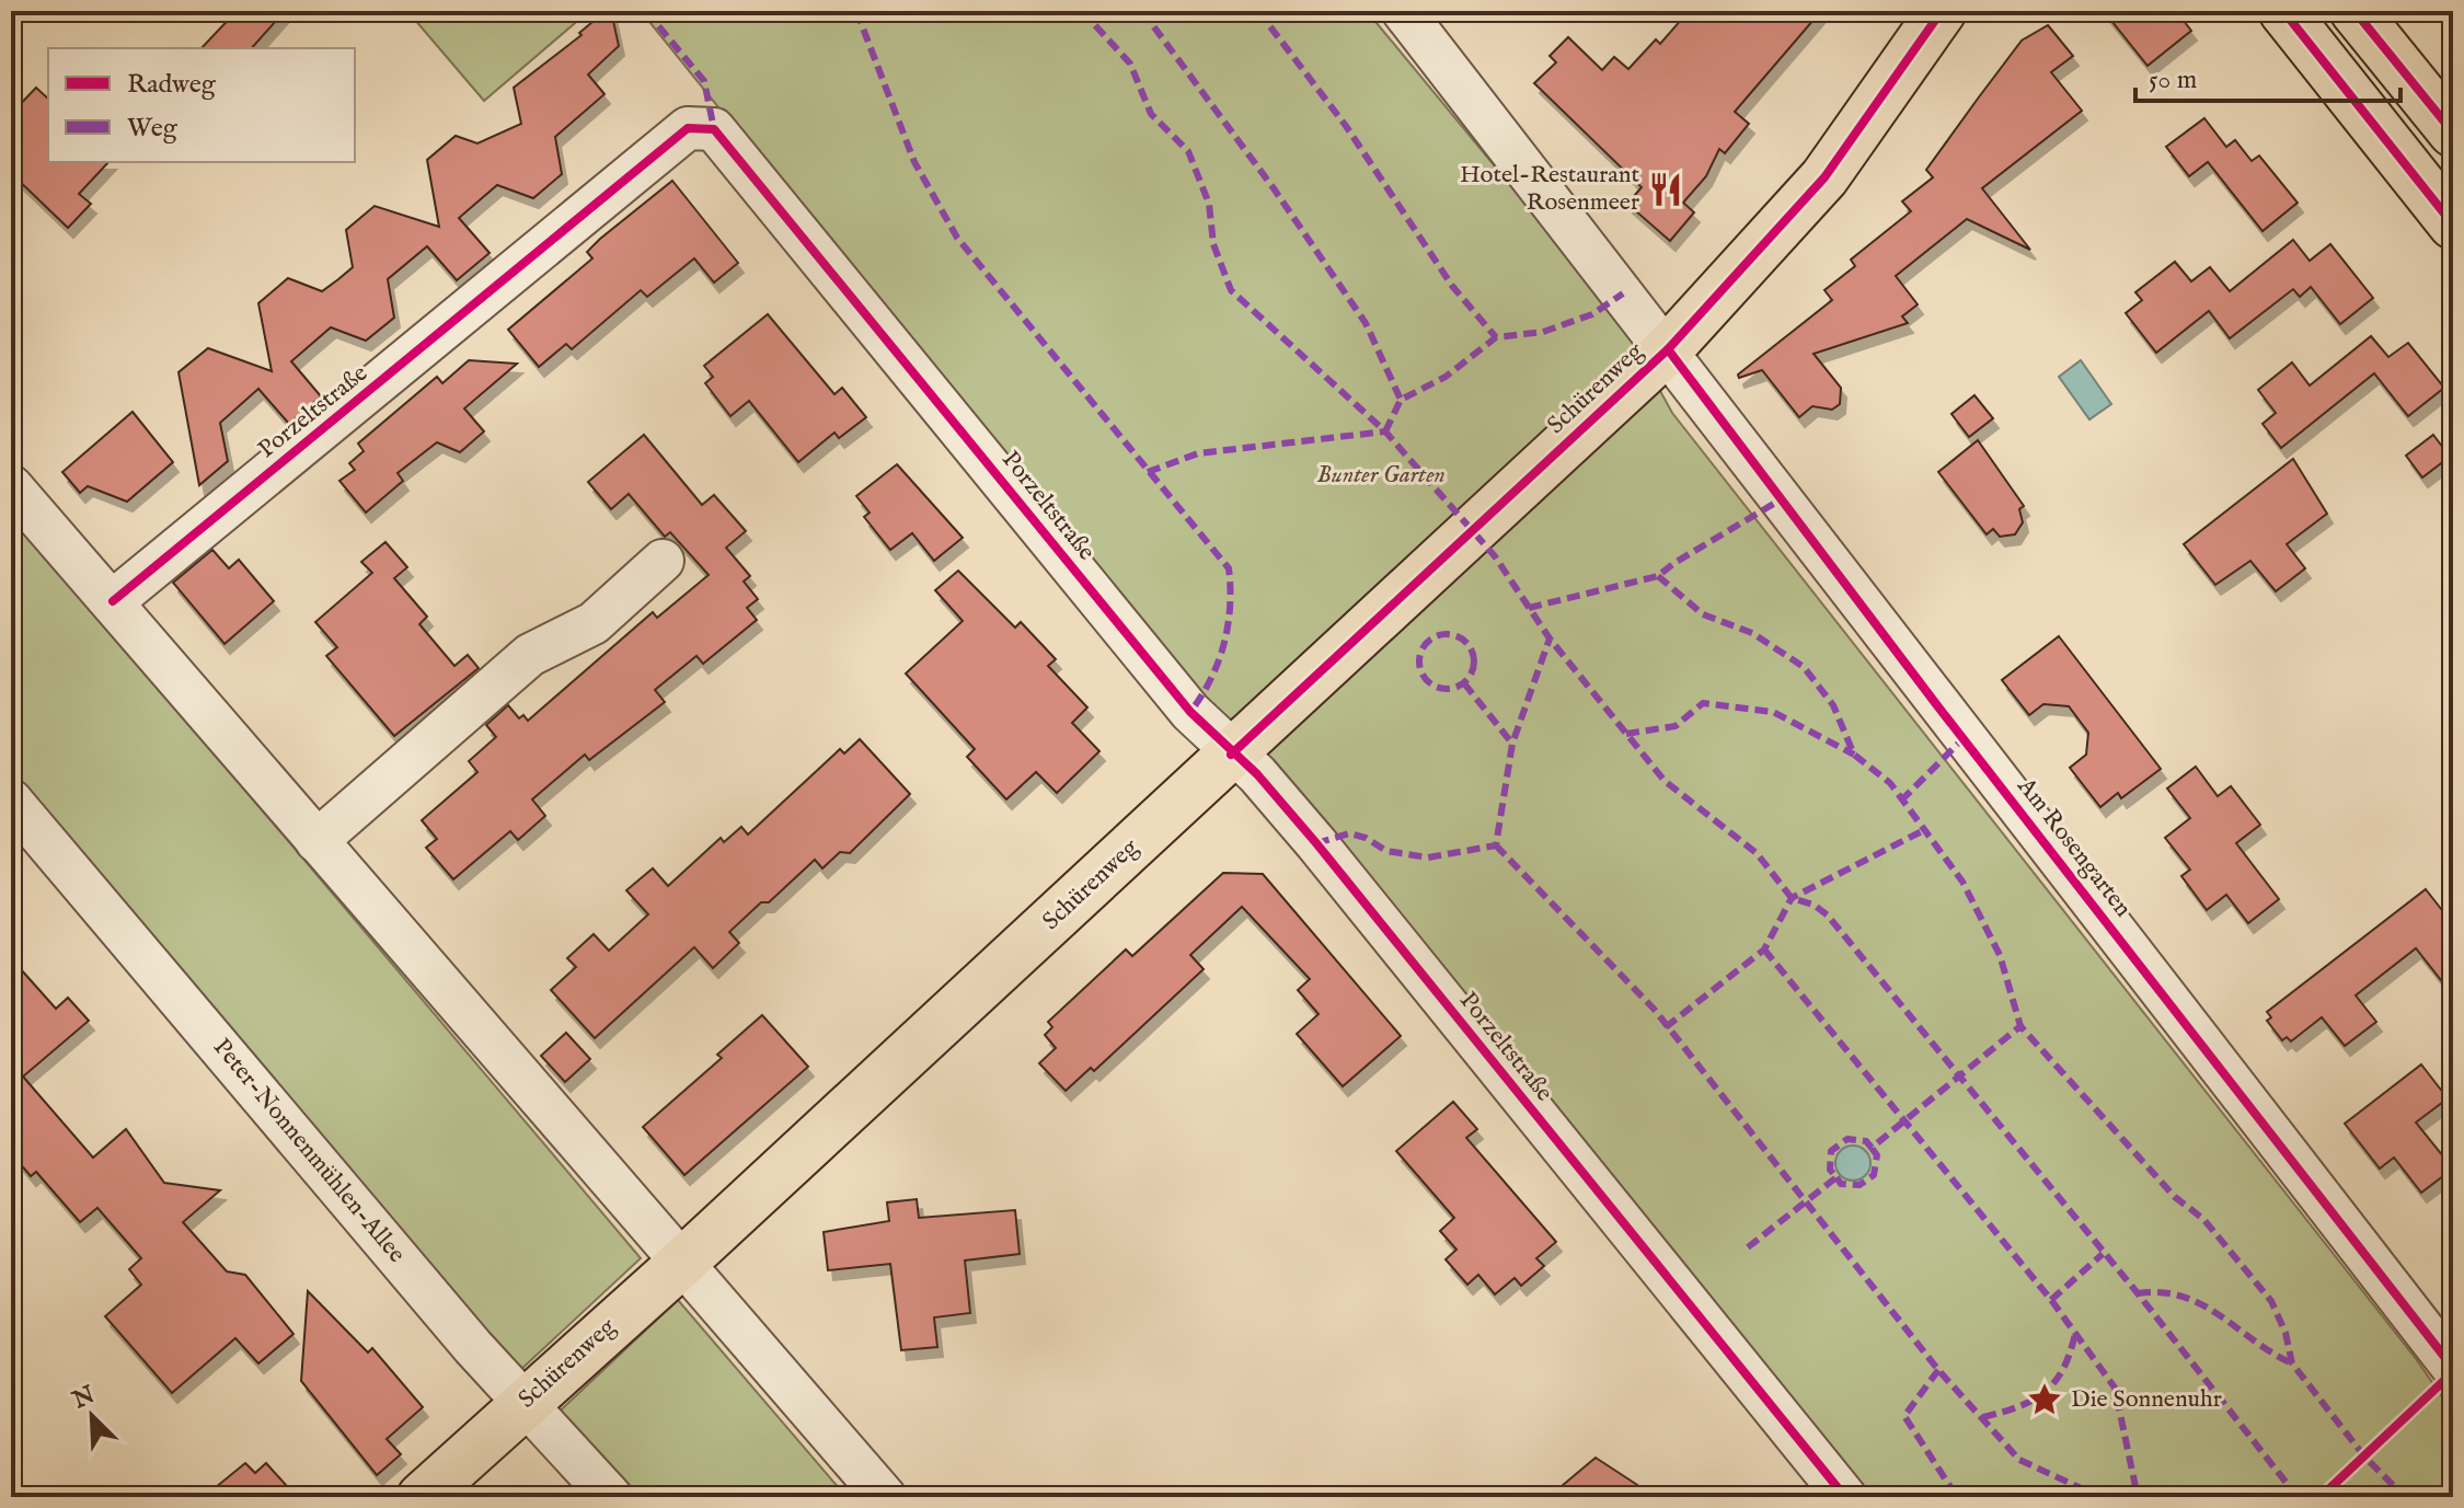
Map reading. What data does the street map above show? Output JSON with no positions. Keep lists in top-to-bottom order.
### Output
{
  "streets": {
    "main road": ["Schürenweg"],
    "street": ["Porzeltstraße", "Am Rosengarten", "Peter-Nonnenmühlen-Allee"]
  },
  "crossings": [
    ["Schürenweg", "Porzeltstraße"],
    ["Schürenweg", "Am Rosengarten"],
    ["Schürenweg", "Peter-Nonnenmühlen-Allee"]
  ],
  "parks": ["Bunter Garten"],
  "places": {
    "restaurant": ["Hotel-Restaurant Rosenmeer"],
    "place": ["Die Sonnenuhr"]
  },
  "legend": ["Radweg", "Weg"],
  "scale_bar": "50 m",
  "north": "top left"
}
